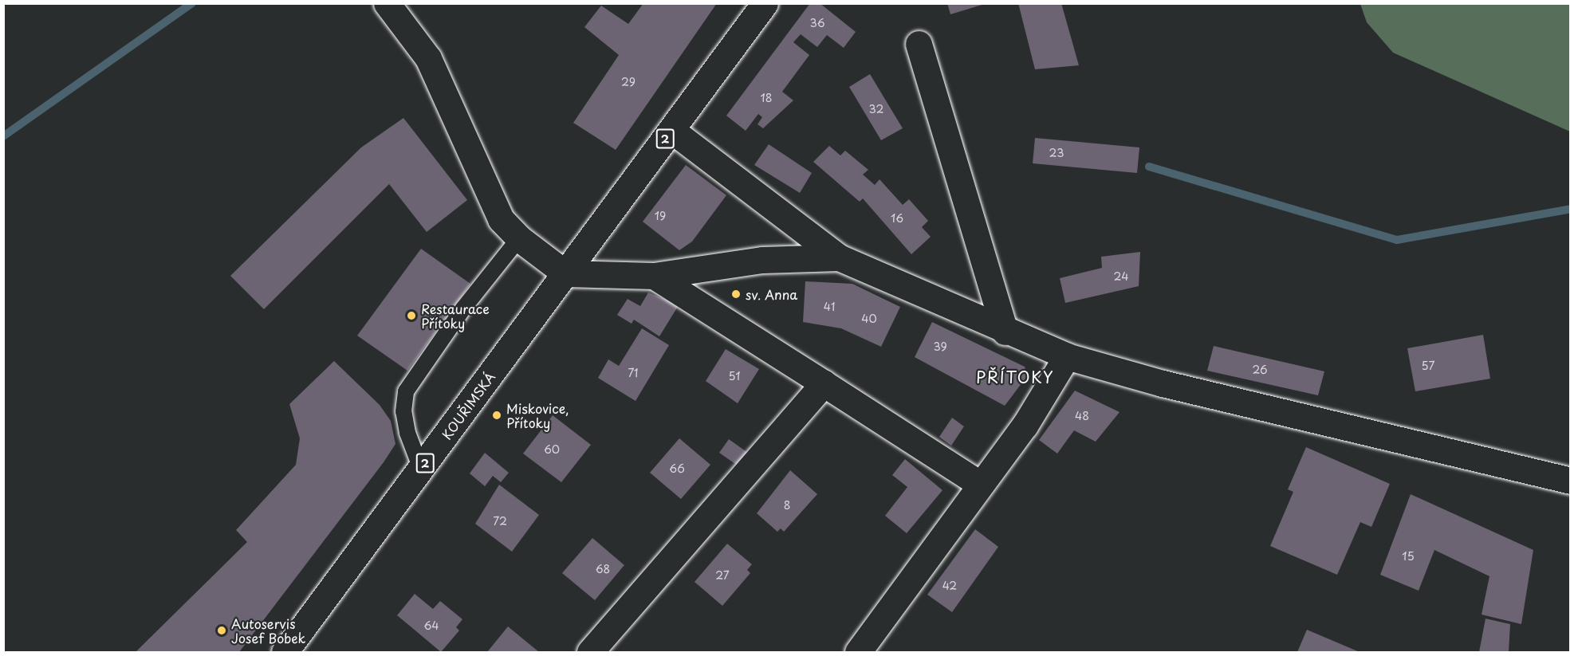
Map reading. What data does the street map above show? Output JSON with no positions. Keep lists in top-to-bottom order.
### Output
{
  "streets": {
    "street": ["2", "KOUŘIMSKÁ"]
  },
  "crossings": [
    ["2", "KOUŘIMSKÁ"]
  ],
  "districts": ["PŘÍTOKY"],
  "places": [
    "sv. Anna",
    "Restaurace Přítoky",
    "Miskovice, Přítoky",
    "Autoservis Josef Bobek"
  ],
  "house_numbers": [
    "36",
    "29",
    "18",
    "32",
    "23",
    "19",
    "16",
    "24",
    "41",
    "40",
    "39",
    "57",
    "26",
    "71",
    "51",
    "48",
    "60",
    "66",
    "8",
    "72",
    "15",
    "68",
    "27",
    "42",
    "64"
  ]
}
